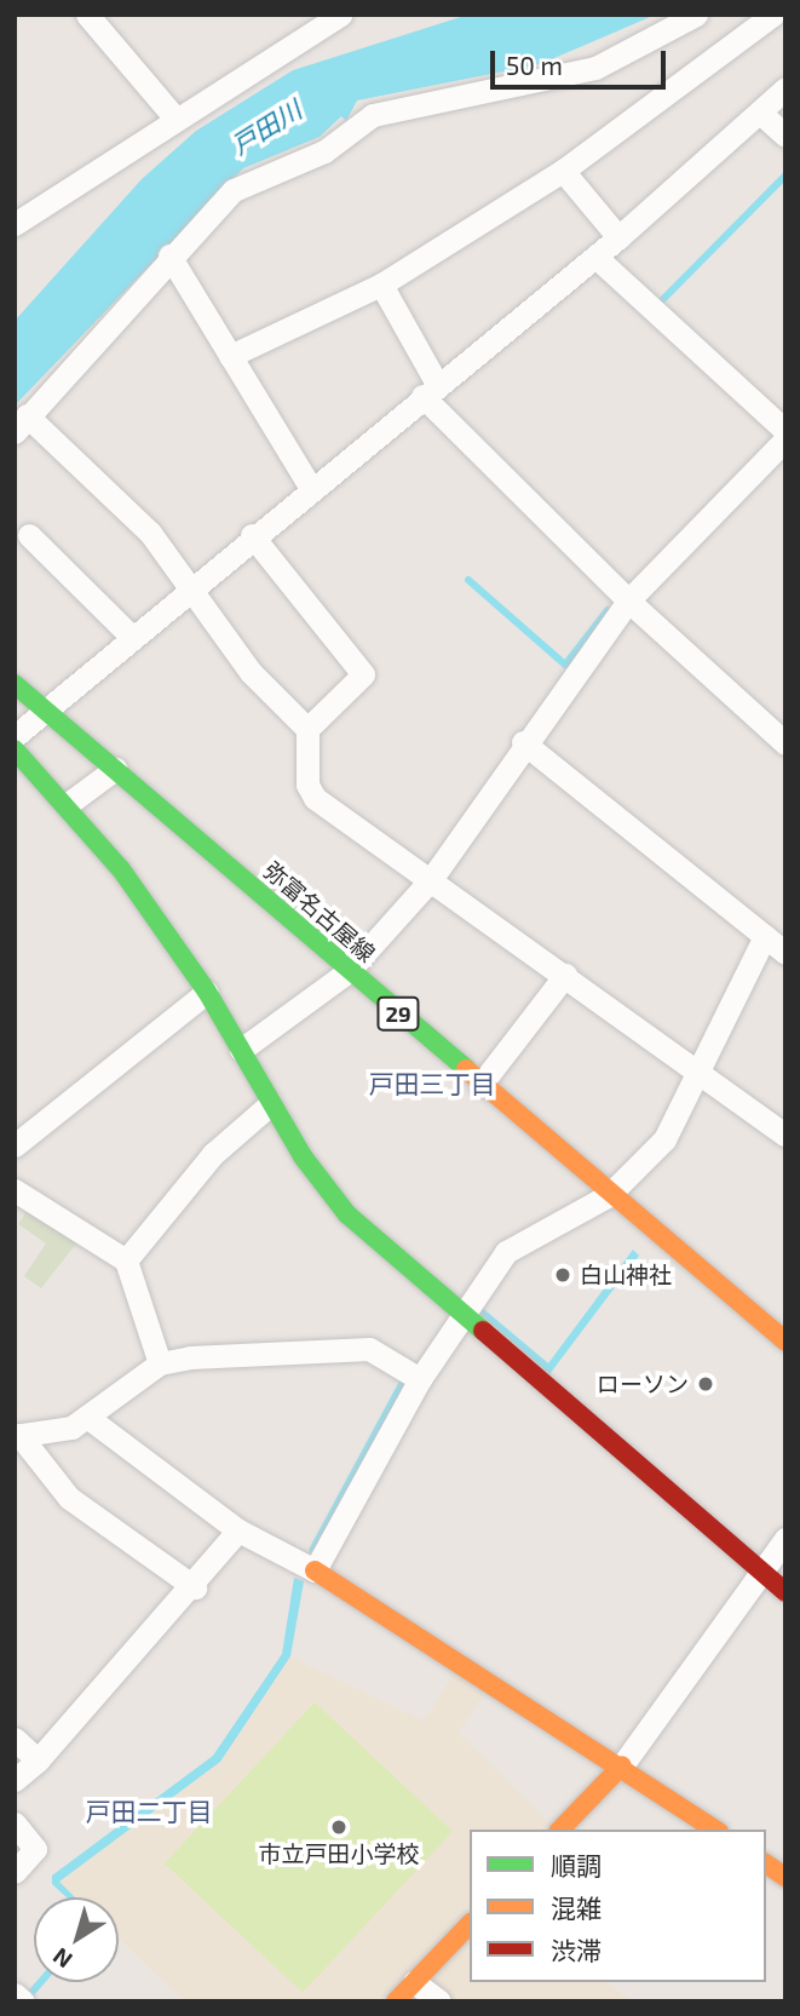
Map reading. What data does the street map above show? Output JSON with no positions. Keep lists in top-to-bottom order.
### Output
{
  "streets": {
    "street": ["弥富名古屋線", "29"]
  },
  "districts": ["戸田三丁目", "戸田二丁目"],
  "water": ["戸田川"],
  "places": ["白山神社", "ローソン", "市立戸田小学校"],
  "legend": ["順調", "混雑", "渋滞"],
  "scale_bar": "50 m",
  "north": "bottom left"
}
